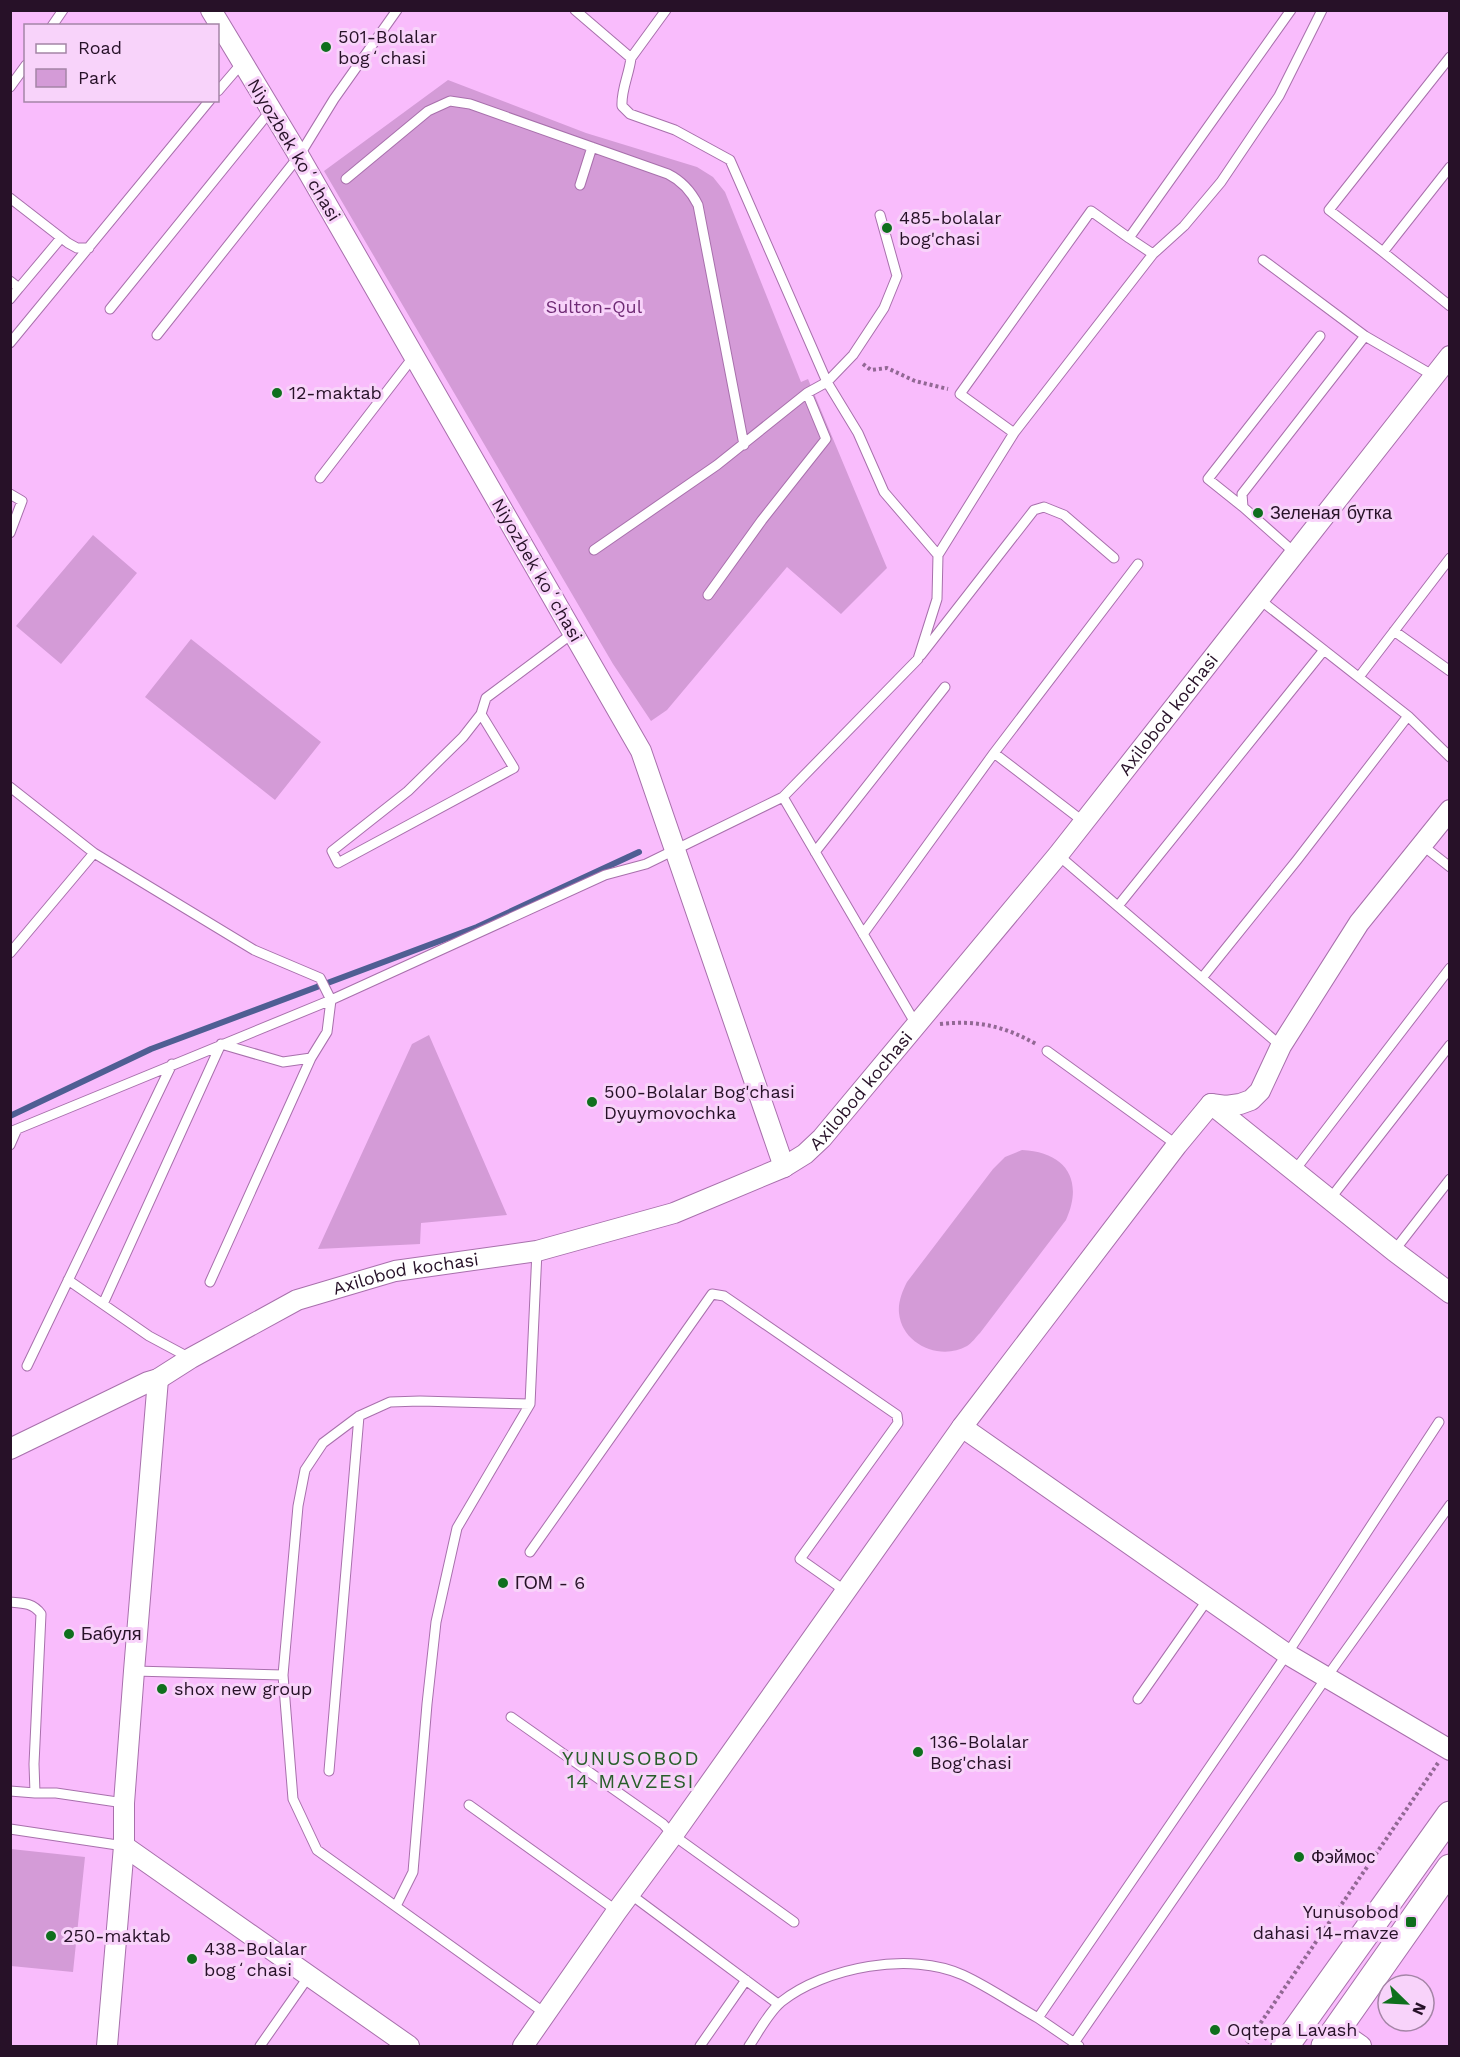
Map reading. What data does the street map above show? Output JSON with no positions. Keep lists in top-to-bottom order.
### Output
{
  "streets": {
    "street": ["Niyozbek koʻchasi", "Axilobod kochasi"]
  },
  "crossings": [
    ["Niyozbek koʻchasi", "Axilobod kochasi"]
  ],
  "districts": ["YUNUSOBOD 14 MAVZESI"],
  "parks": ["Sulton-Qul"],
  "places": {
    "other": [
      "501-Bolalar bogʻchasi",
      "485-bolalar bog'chasi",
      "12-maktab",
      "Зеленая бутка",
      "500-Bolalar Bog'chasi Dyuymovochka",
      "ГОМ - 6",
      "Бабуля",
      "shox new group",
      "136-Bolalar Bog'chasi",
      "Фэймос",
      "250-maktab",
      "438-Bolalar bogʻchasi",
      "Oqtepa Lavash"
    ],
    "transit": ["Yunusobod dahasi 14-mavze"]
  },
  "legend": ["Road", "Park"],
  "north": "bottom right"
}
